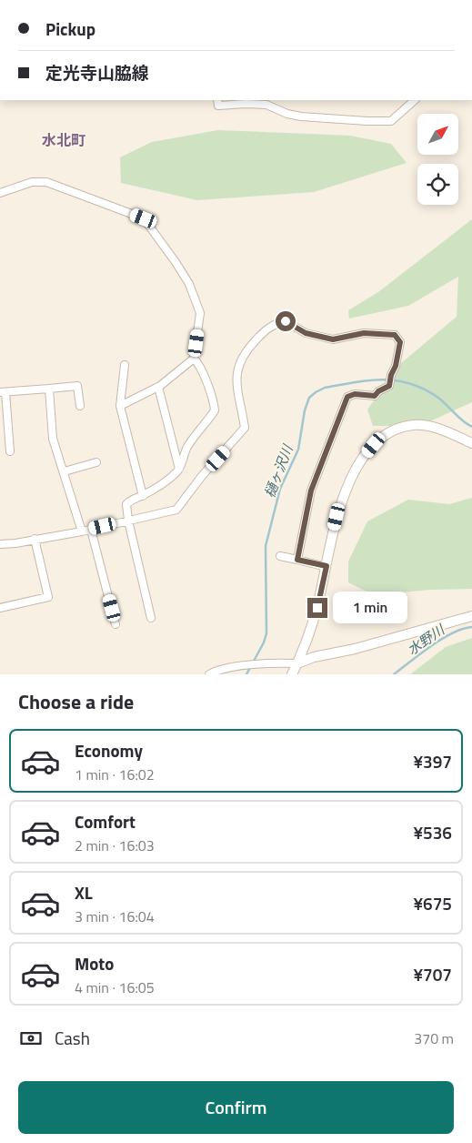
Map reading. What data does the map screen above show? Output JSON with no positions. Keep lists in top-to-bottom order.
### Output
{
  "districts": ["水北町"],
  "water": ["樋ヶ沢川", "水野川"],
  "north": "top right",
  "page": {
    "banner": ["Pickup", "定光寺山脇線"],
    "bubble": "1 min",
    "heading": "Choose a ride",
    "list": [
      {
        "name": "Economy",
        "note": "1 min · 16:02",
        "value": "¥397"
      },
      {
        "name": "Comfort",
        "note": "2 min · 16:03",
        "value": "¥536"
      },
      {
        "name": "XL",
        "note": "3 min · 16:04",
        "value": "¥675"
      },
      {
        "name": "Moto",
        "note": "4 min · 16:05",
        "value": "¥707"
      }
    ],
    "pay": ["Cash", "370 m"],
    "buttons": "Confirm"
  }
}
